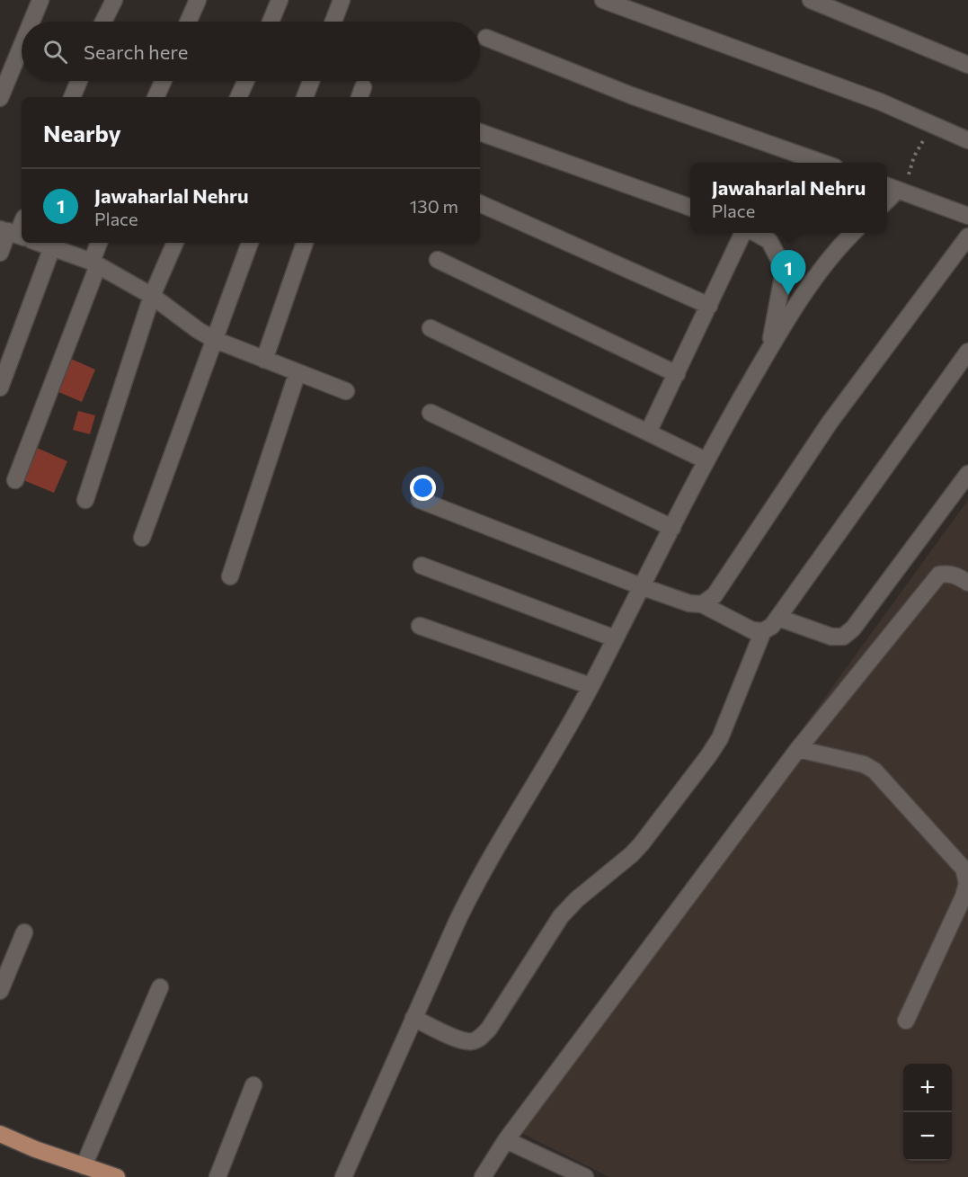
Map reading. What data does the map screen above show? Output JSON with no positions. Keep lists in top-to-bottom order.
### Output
{
  "page": {
    "search": "Search here",
    "heading": "Nearby",
    "popup": ["Jawaharlal Nehru", "Place"],
    "list": [
      {
        "mark": "1",
        "name": "Jawaharlal Nehru",
        "note": "Place",
        "value": "130 m"
      }
    ],
    "pins": "1",
    "map_buttons": ["+", "−"]
  }
}
